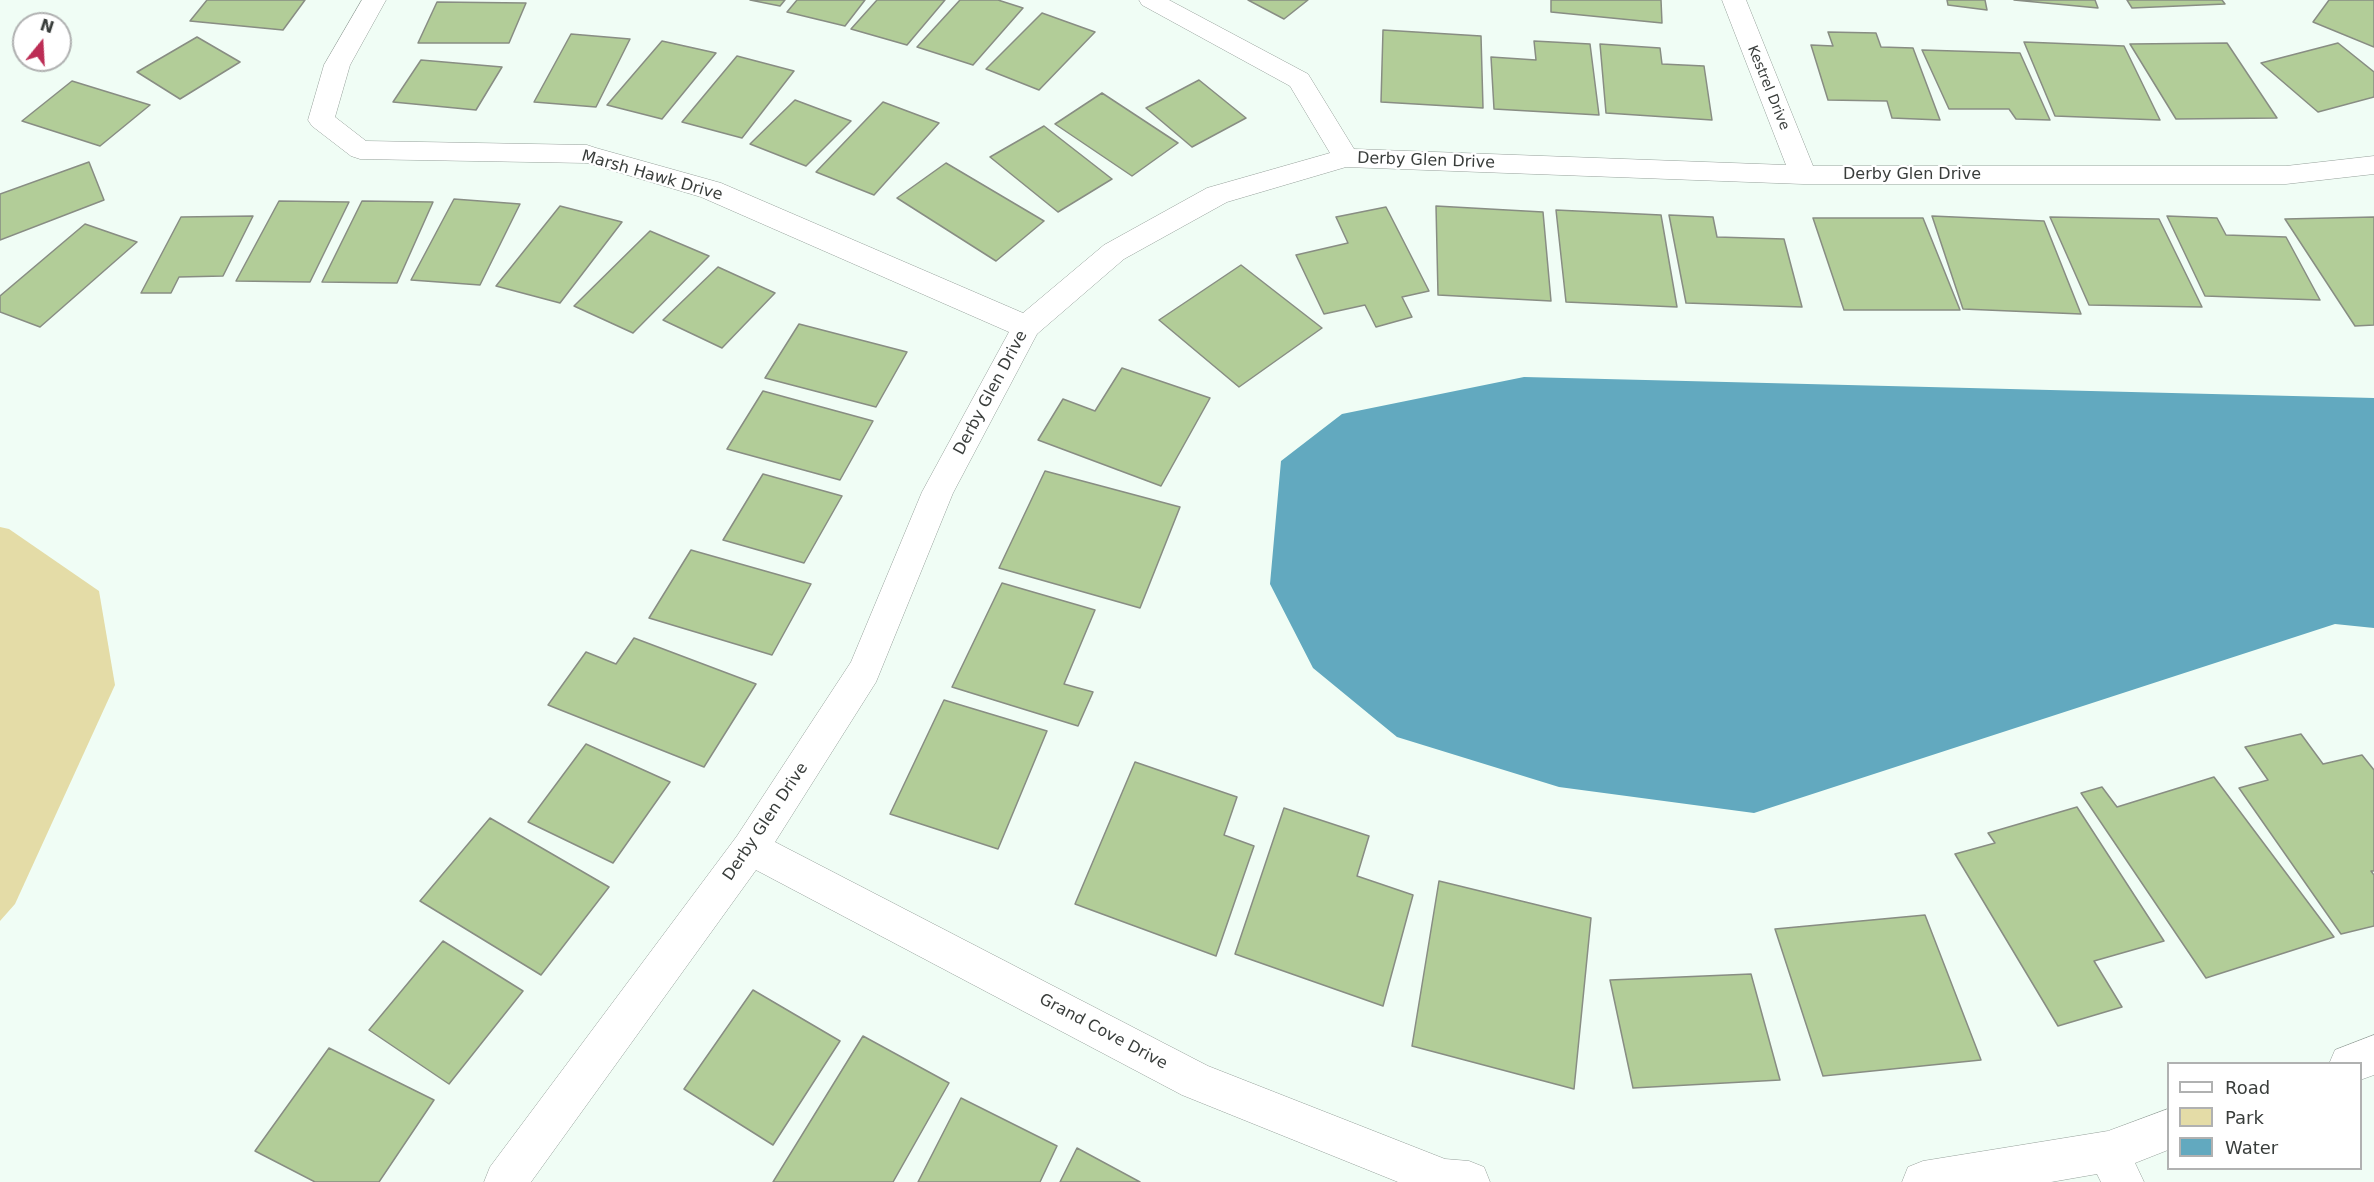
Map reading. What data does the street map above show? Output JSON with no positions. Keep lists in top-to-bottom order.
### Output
{
  "streets": {
    "street": [
      "Kestrel Drive",
      "Derby Glen Drive",
      "Marsh Hawk Drive",
      "Grand Cove Drive"
    ]
  },
  "crossings": [
    ["Kestrel Drive", "Derby Glen Drive"],
    ["Derby Glen Drive", "Marsh Hawk Drive"],
    ["Derby Glen Drive", "Grand Cove Drive"]
  ],
  "legend": ["Road", "Park", "Water"],
  "north": "top"
}
